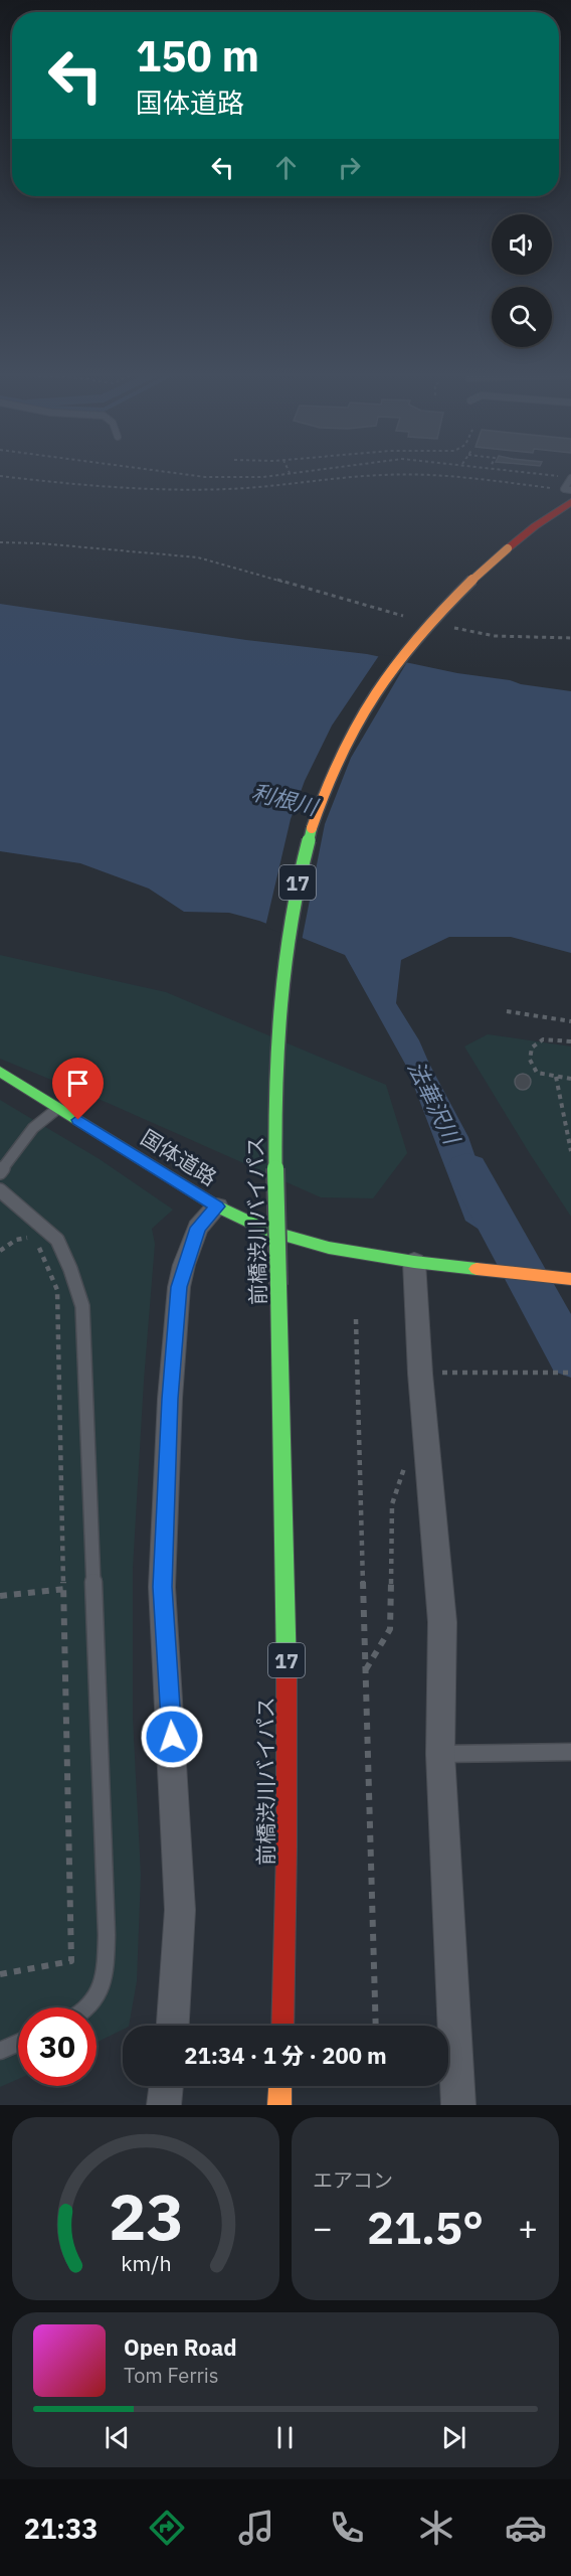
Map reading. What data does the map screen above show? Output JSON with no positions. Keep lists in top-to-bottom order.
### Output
{
  "streets": {
    "main road": ["17", "国体道路", "前橋渋川バイパス"]
  },
  "water": ["利根川", "法華沢川"],
  "page": {
    "turn": ["150 m", "国体道路"],
    "limit": "30",
    "trip": "21:34 · 1 分 · 200 m",
    "tile": "エアコン",
    "heat": ["−", "21.5°", "+"],
    "song": ["Open Road", "Tom Ferris"],
    "tabs": "21:33",
    "gauge": ["23", "km/h"]
  }
}
